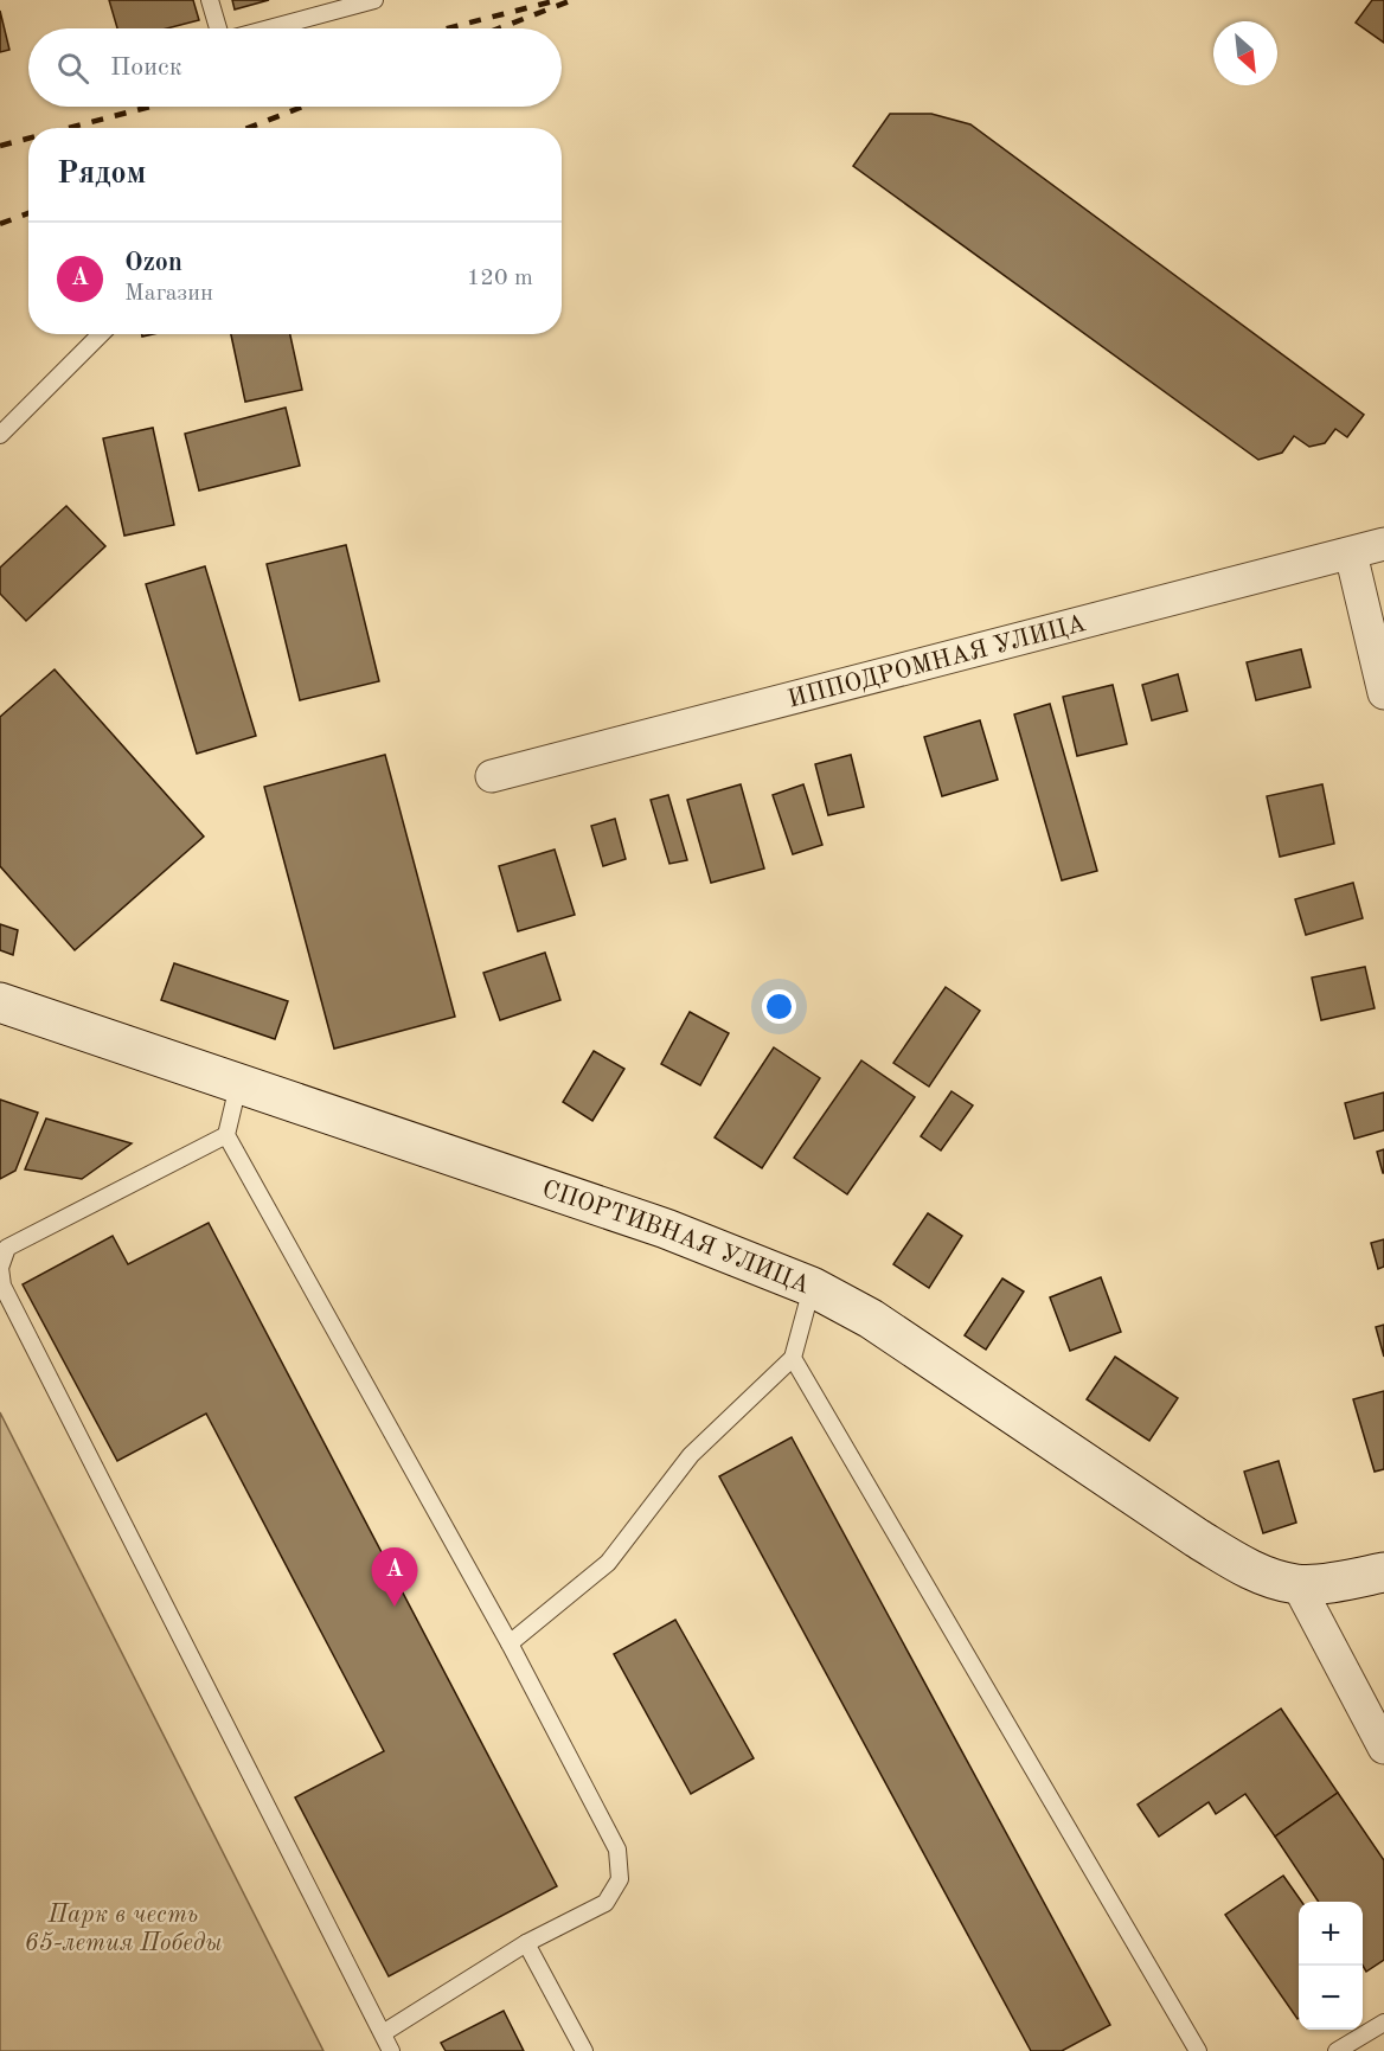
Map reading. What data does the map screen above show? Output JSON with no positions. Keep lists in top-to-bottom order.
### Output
{
  "streets": {
    "main road": ["СПОРТИВНАЯ УЛИЦА"],
    "street": ["ИППОДРОМНАЯ УЛИЦА"]
  },
  "parks": ["Парк в честь 65-летия Победы"],
  "north": "bottom right",
  "page": {
    "search": "Поиск",
    "heading": "Рядом",
    "list": [
      {
        "mark": "A",
        "name": "Ozon",
        "note": "Магазин",
        "value": "120 m"
      }
    ],
    "pins": "A",
    "map_buttons": ["+", "−"]
  }
}
